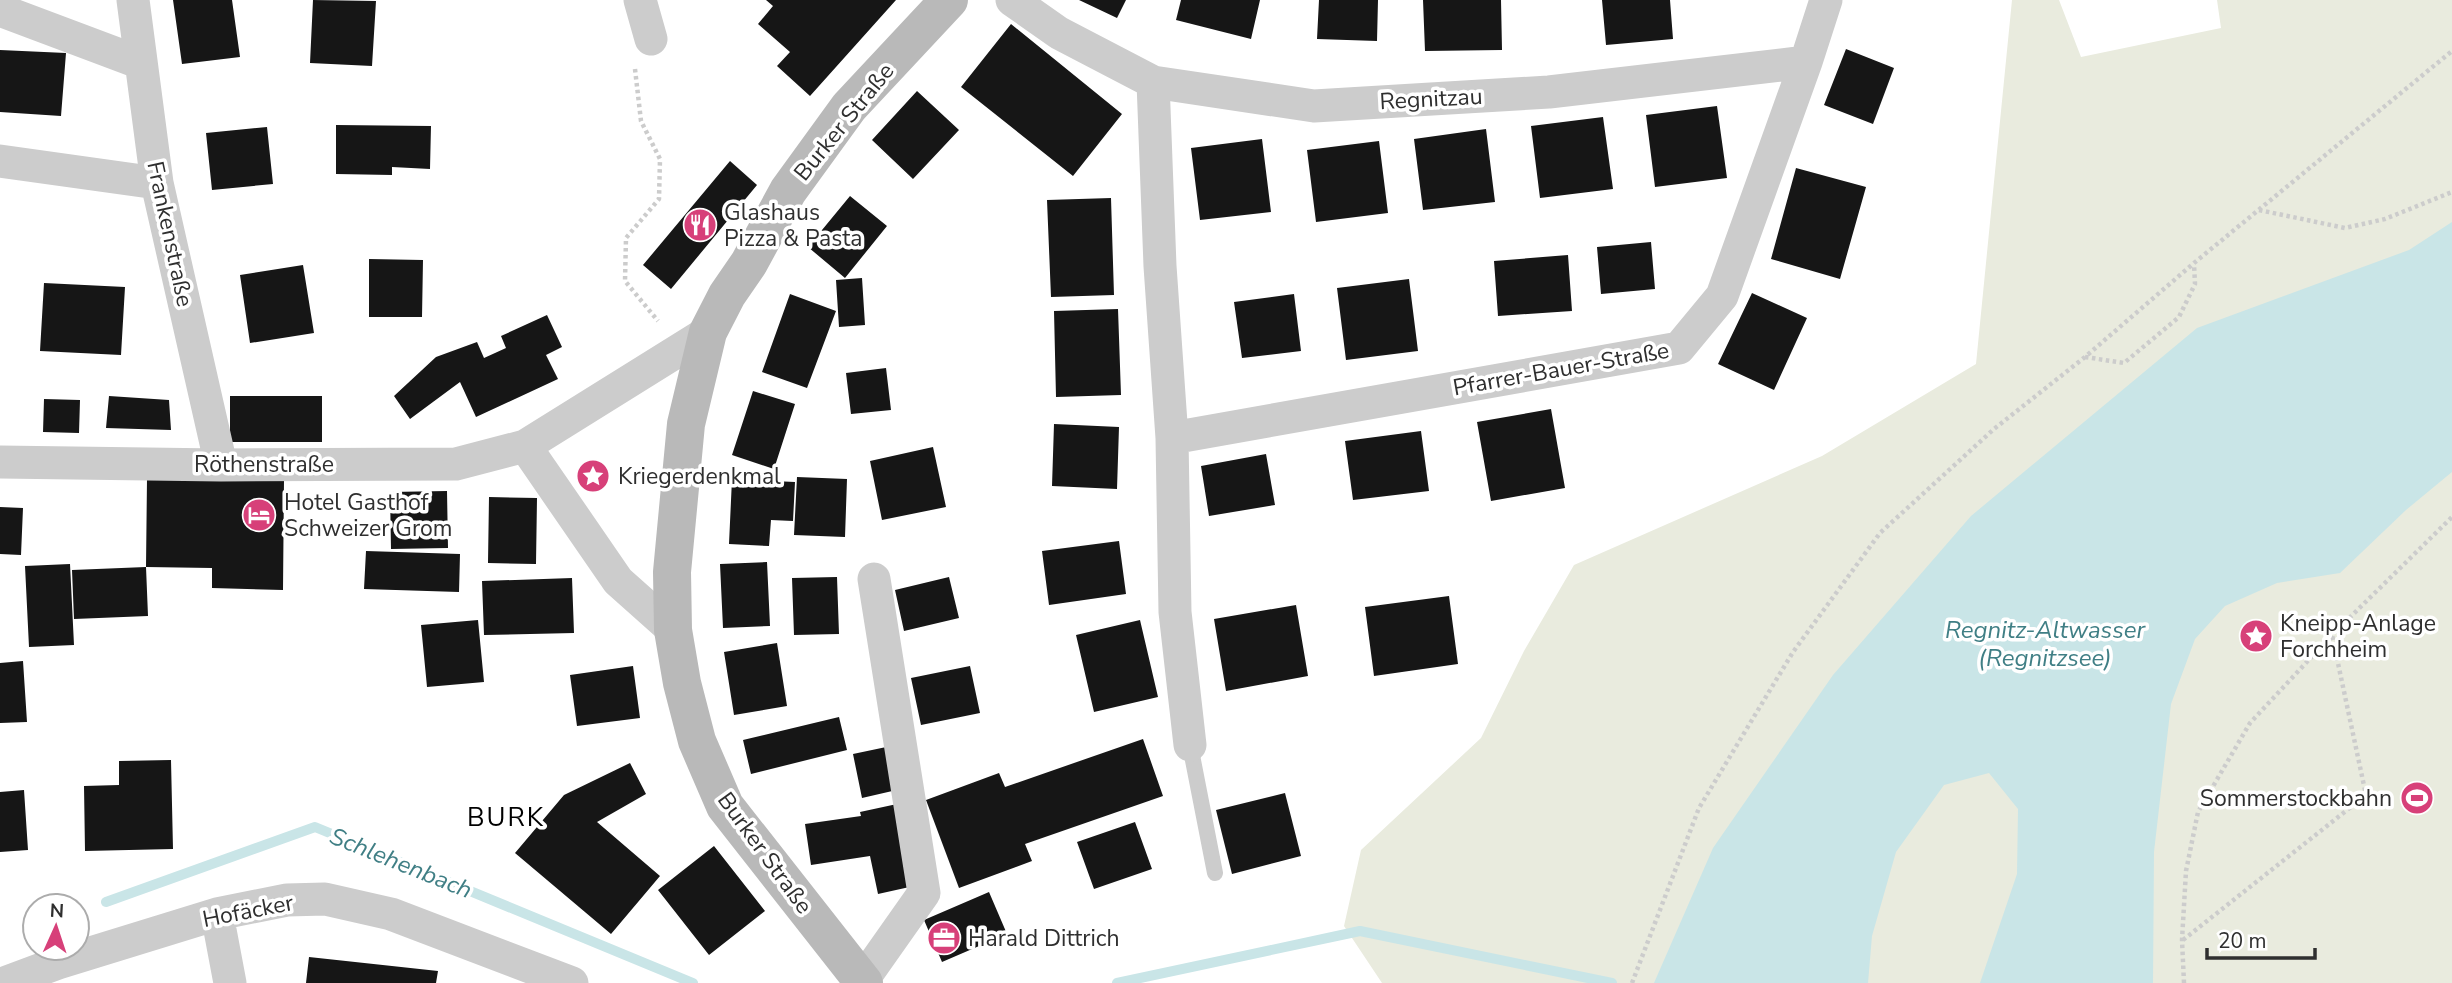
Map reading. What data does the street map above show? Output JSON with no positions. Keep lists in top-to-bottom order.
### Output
{
  "streets": {
    "main road": ["Burker Straße"],
    "street": [
      "Regnitzau",
      "Frankenstraße",
      "Pfarrer-Bauer-Straße",
      "Röthenstraße",
      "Hofäcker"
    ]
  },
  "crossings": [
    ["Regnitzau", "Pfarrer-Bauer-Straße"],
    ["Burker Straße", "Röthenstraße"],
    ["Frankenstraße", "Röthenstraße"]
  ],
  "districts": ["BURK"],
  "water": ["Regnitz-Altwasser (Regnitzsee)", "Schlehenbach"],
  "places": {
    "restaurant": ["Glashaus Pizza & Pasta"],
    "place": ["Kriegerdenkmal", "Kneipp-Anlage Forchheim"],
    "hotel": ["Hotel Gasthof Schweizer Grom"],
    "sports": ["Sommerstockbahn"],
    "office": ["Harald Dittrich"]
  },
  "scale_bar": "20 m",
  "north": "top"
}
